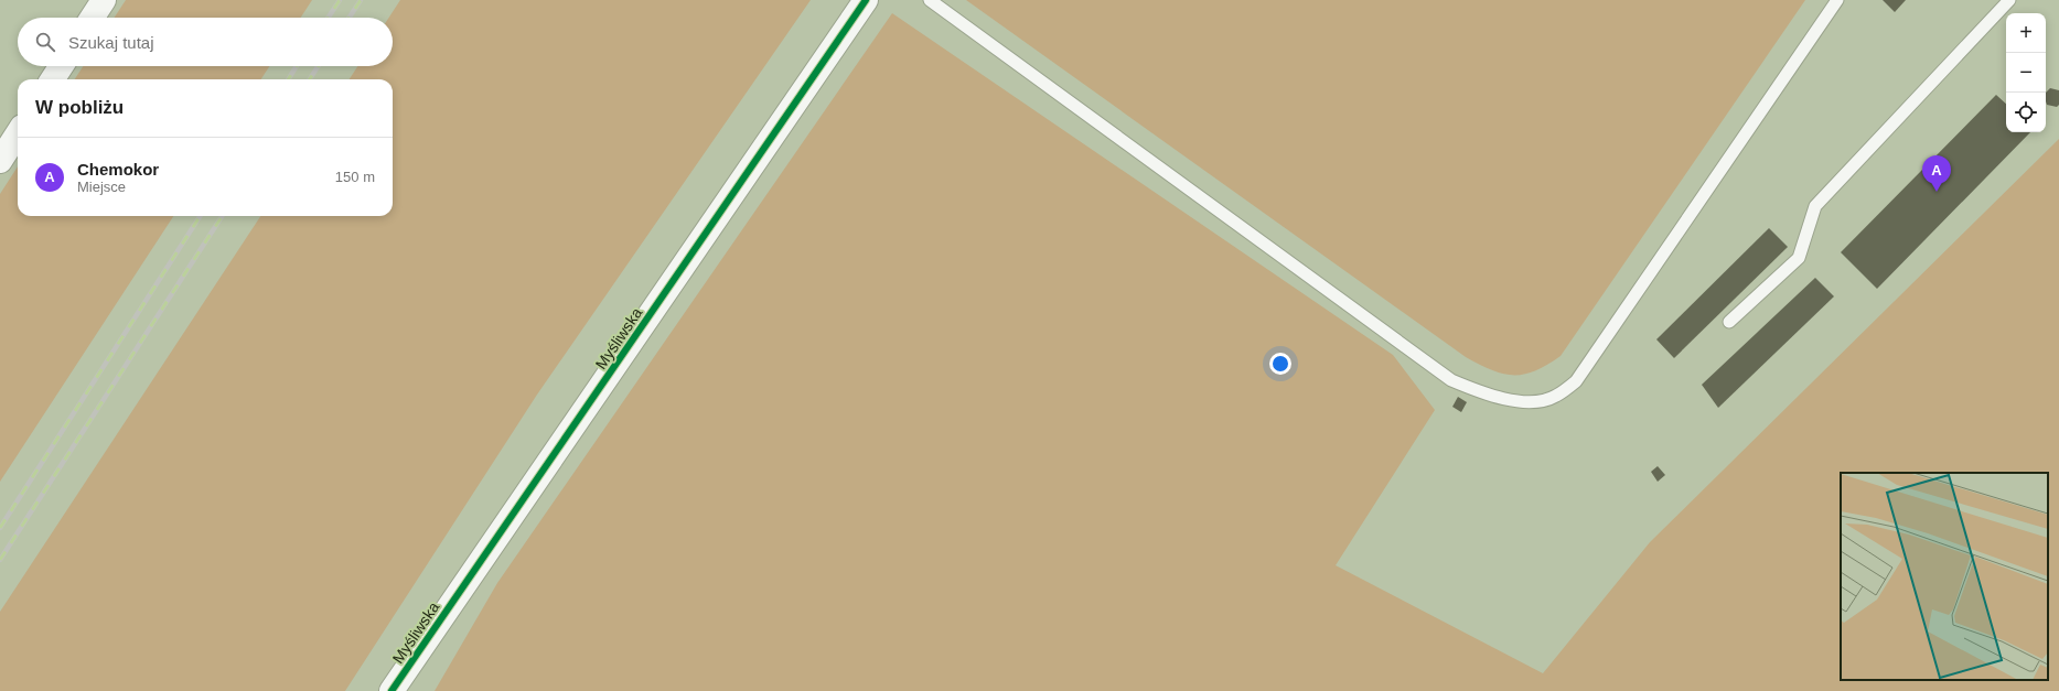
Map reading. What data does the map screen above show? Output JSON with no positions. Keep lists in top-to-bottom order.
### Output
{
  "streets": {
    "street": ["Myśliwska"]
  },
  "page": {
    "map_buttons": ["+", "−"],
    "search": "Szukaj tutaj",
    "heading": "W pobliżu",
    "list": [
      {
        "mark": "A",
        "name": "Chemokor",
        "note": "Miejsce",
        "value": "150 m"
      }
    ],
    "pins": "A"
  }
}
